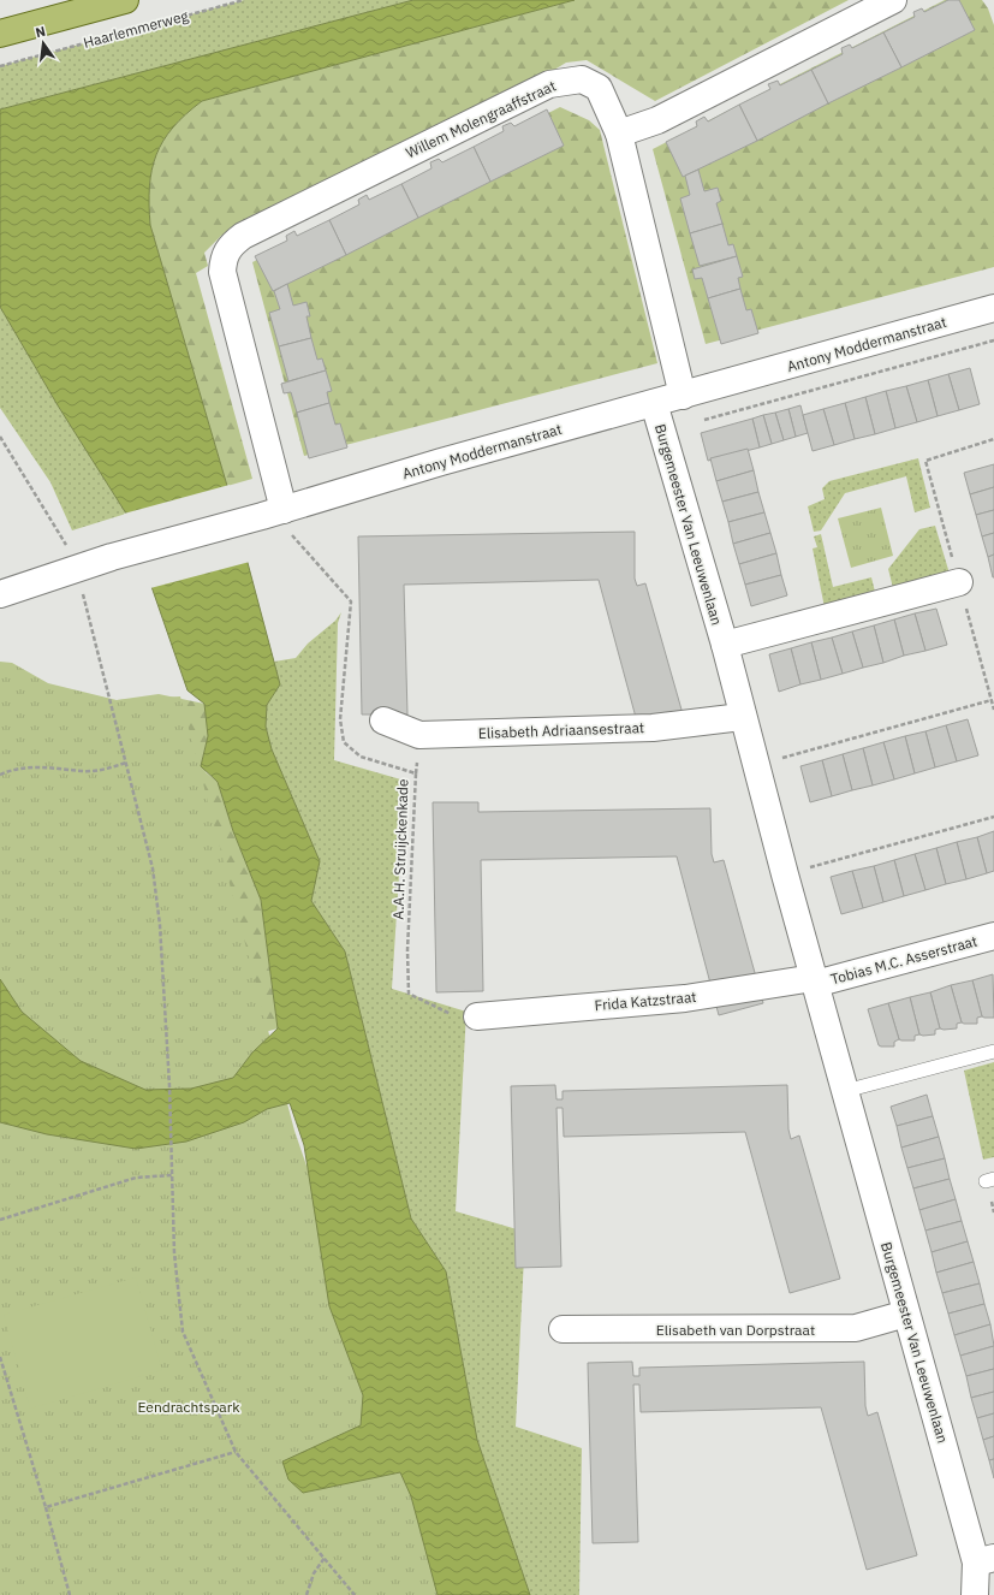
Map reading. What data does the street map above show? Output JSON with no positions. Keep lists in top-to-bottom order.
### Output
{
  "streets": {
    "street": [
      "Willem Molengraaffstraat",
      "Antony Moddermanstraat",
      "Burgemeester Van Leeuwenlaan",
      "Elisabeth Adriaansestraat",
      "Tobias M.C. Asserstraat",
      "Frida Katzstraat",
      "Elisabeth van Dorpstraat"
    ],
    "path": ["Haarlemmerweg", "A.A.H. Struijckenkade"]
  },
  "crossings": [
    ["Willem Molengraaffstraat", "Antony Moddermanstraat"],
    ["Willem Molengraaffstraat", "A.A.H. Struijckenkade"],
    ["Antony Moddermanstraat", "Burgemeester Van Leeuwenlaan"],
    ["Antony Moddermanstraat", "A.A.H. Struijckenkade"],
    ["Burgemeester Van Leeuwenlaan", "Elisabeth Adriaansestraat"],
    ["Burgemeester Van Leeuwenlaan", "Tobias M.C. Asserstraat"],
    ["Burgemeester Van Leeuwenlaan", "Frida Katzstraat"],
    ["Burgemeester Van Leeuwenlaan", "Elisabeth van Dorpstraat"],
    ["Tobias M.C. Asserstraat", "Frida Katzstraat"]
  ],
  "parks": ["Eendrachtspark"],
  "north": "top"
}
